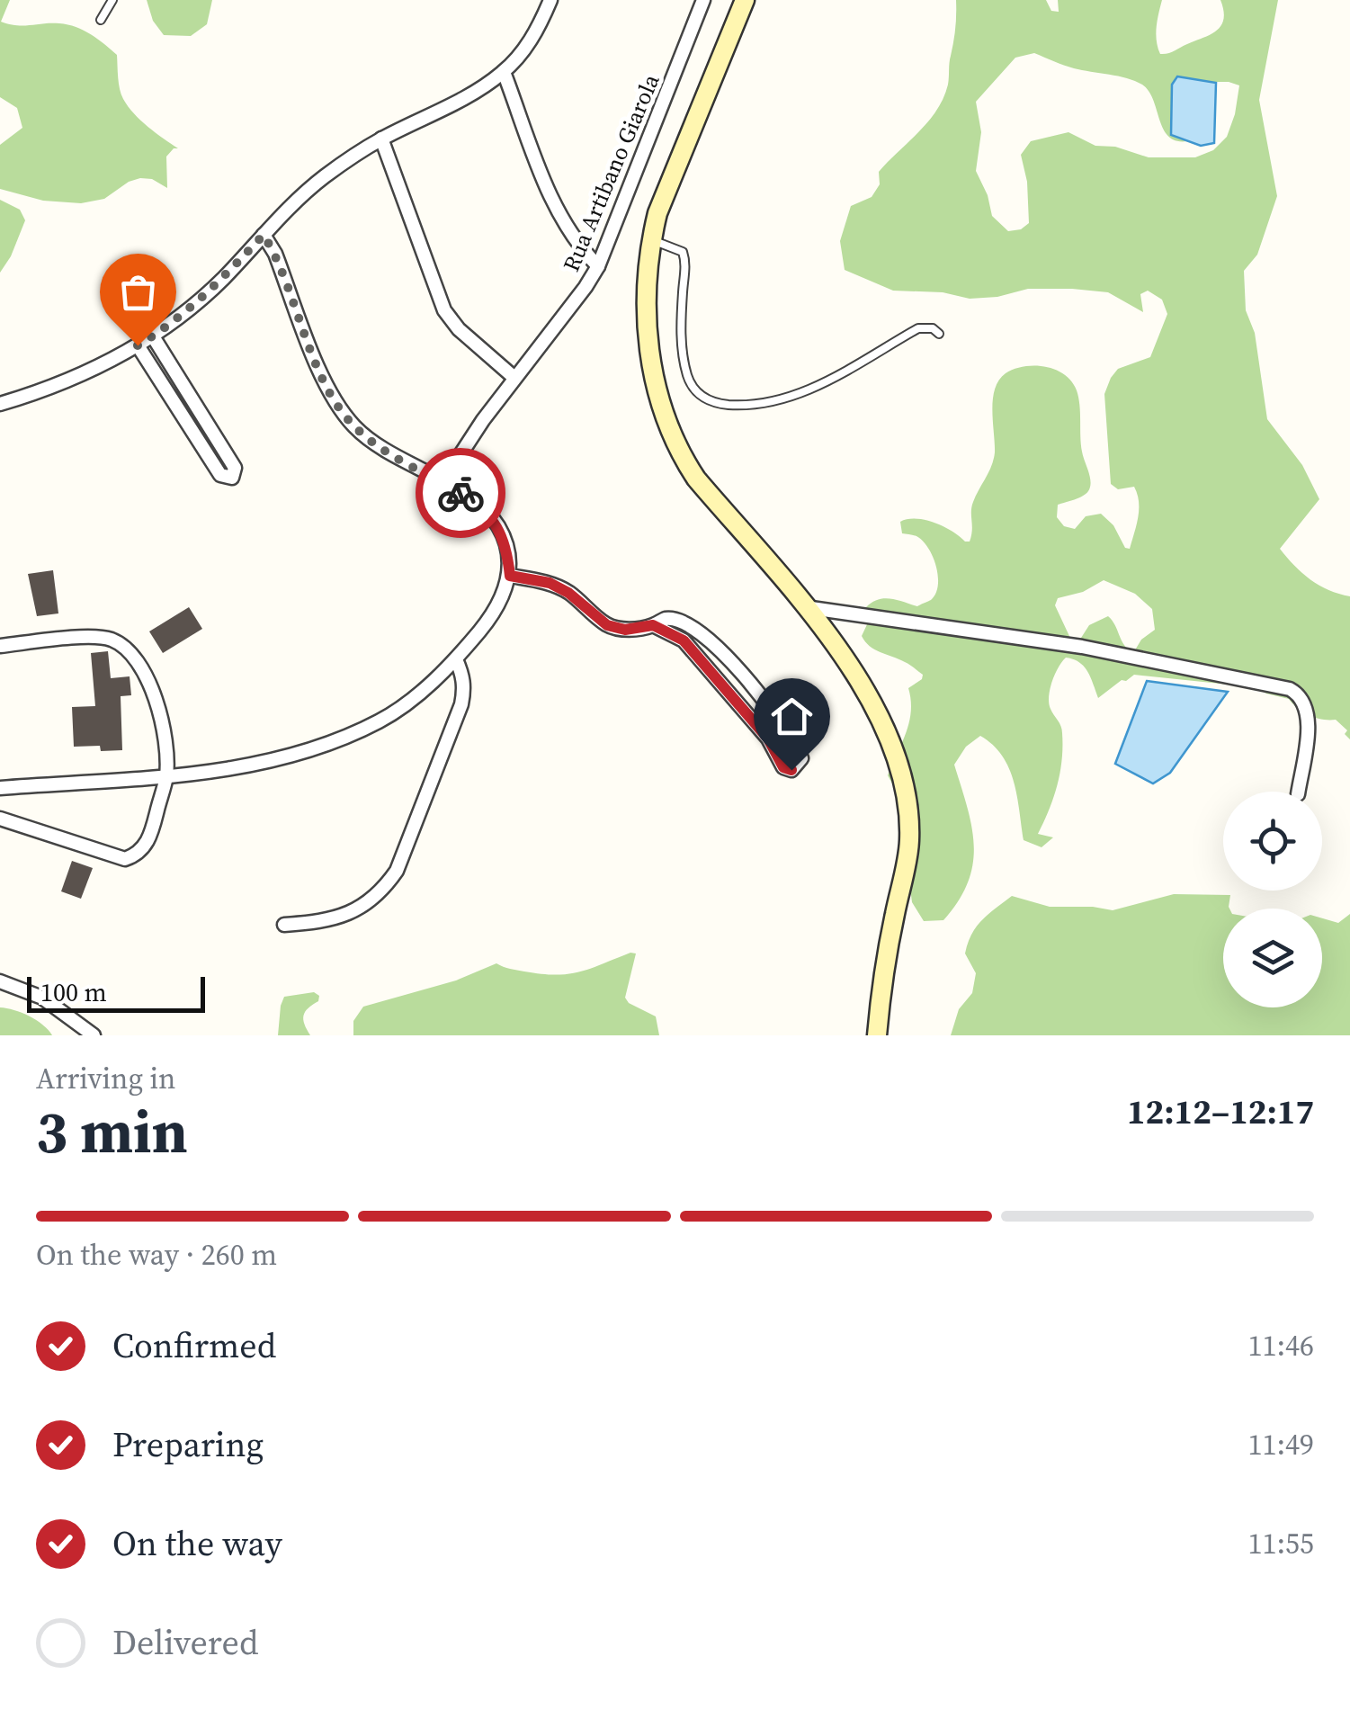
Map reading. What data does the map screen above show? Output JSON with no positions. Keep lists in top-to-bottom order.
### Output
{
  "streets": {
    "street": ["Rua Artibano Giarola"]
  },
  "scale_bar": "100 m",
  "page": {
    "scale": "100 m",
    "heading": ["3 min", "Arriving in", "12:12–12:17"],
    "bar": "On the way · 260 m",
    "list": [
      ["Confirmed", "11:46"],
      ["Preparing", "11:49"],
      ["On the way", "11:55"],
      "Delivered"
    ]
  }
}
